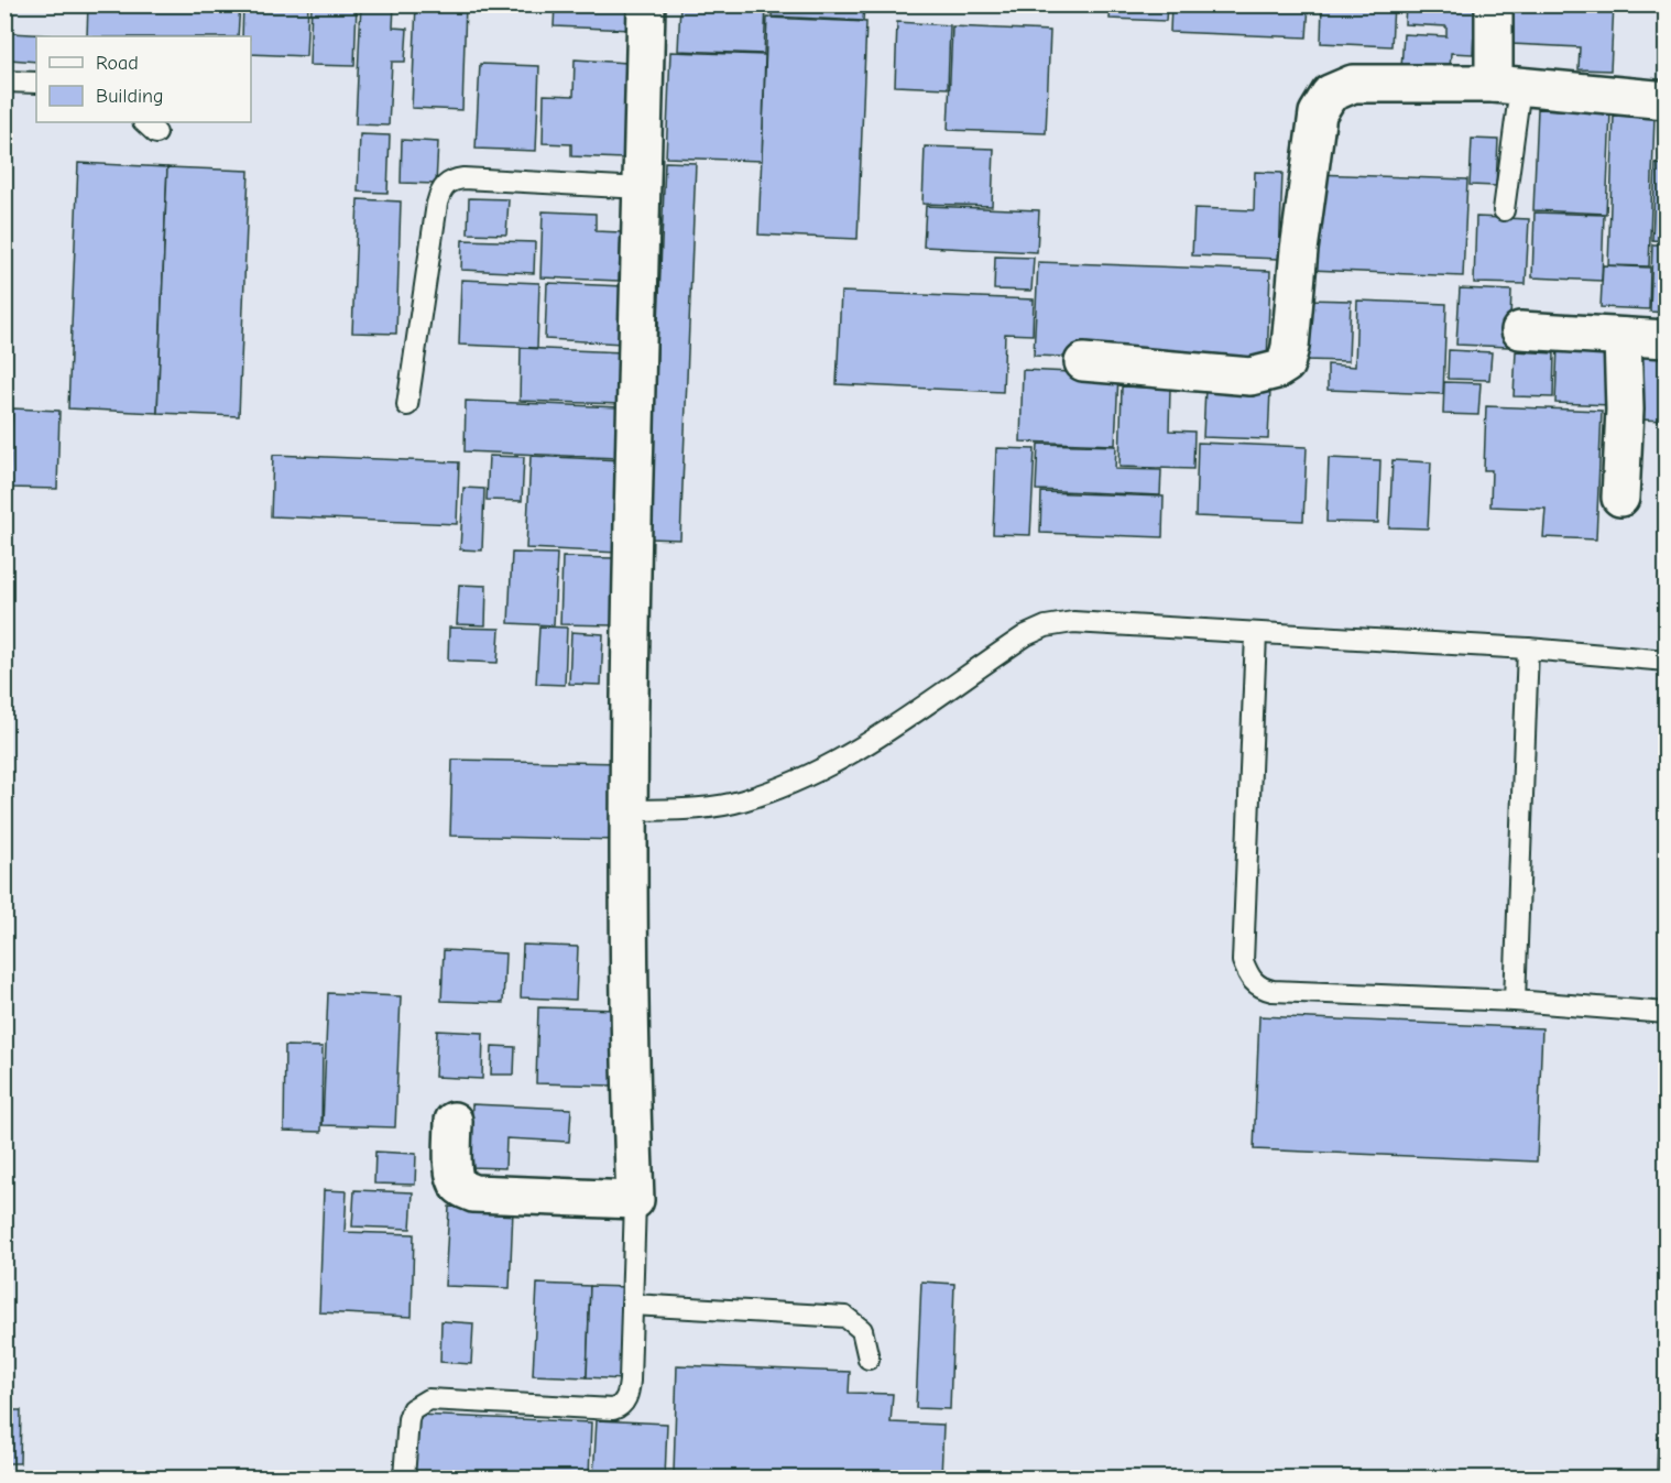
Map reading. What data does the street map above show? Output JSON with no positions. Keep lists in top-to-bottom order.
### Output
{
  "legend": ["Road", "Building"]
}
